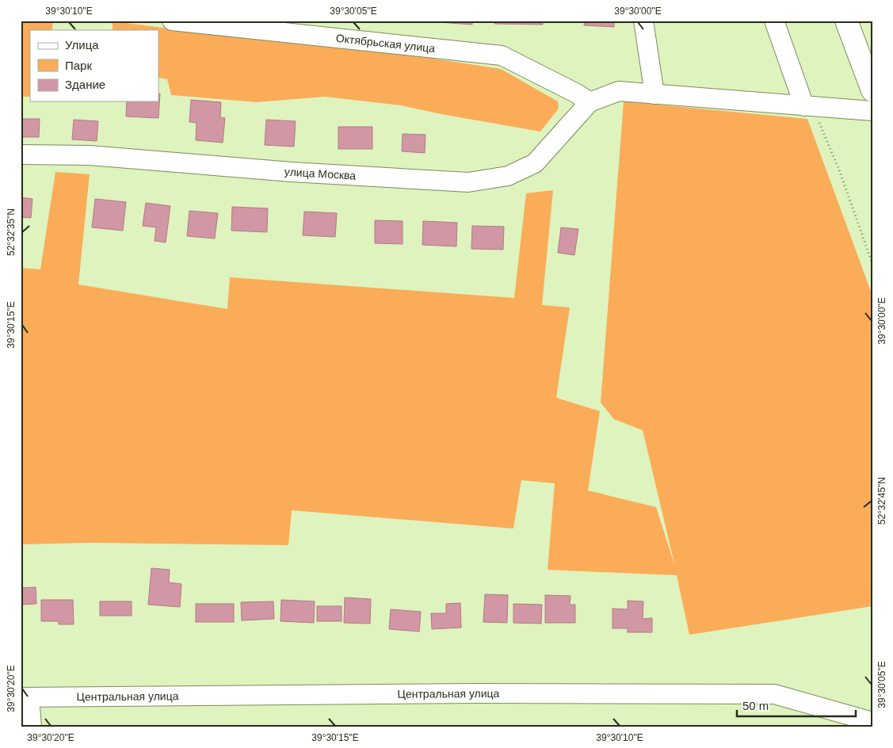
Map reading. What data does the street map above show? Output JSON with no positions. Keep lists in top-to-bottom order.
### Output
{
  "streets": {
    "street": ["Октябрьская улица", "улица Москва", "Центральная улица"]
  },
  "crossings": [
    ["Октябрьская улица", "улица Москва"]
  ],
  "legend": ["Улица", "Парк", "Здание"],
  "scale_bar": "50 m",
  "coordinates": [
    "39°30'10\"E",
    "39°30'05\"E",
    "39°30'00\"E",
    "52°32'35\"N",
    "39°30'15\"E",
    "52°32'45\"N",
    "39°30'20\"E"
  ]
}
